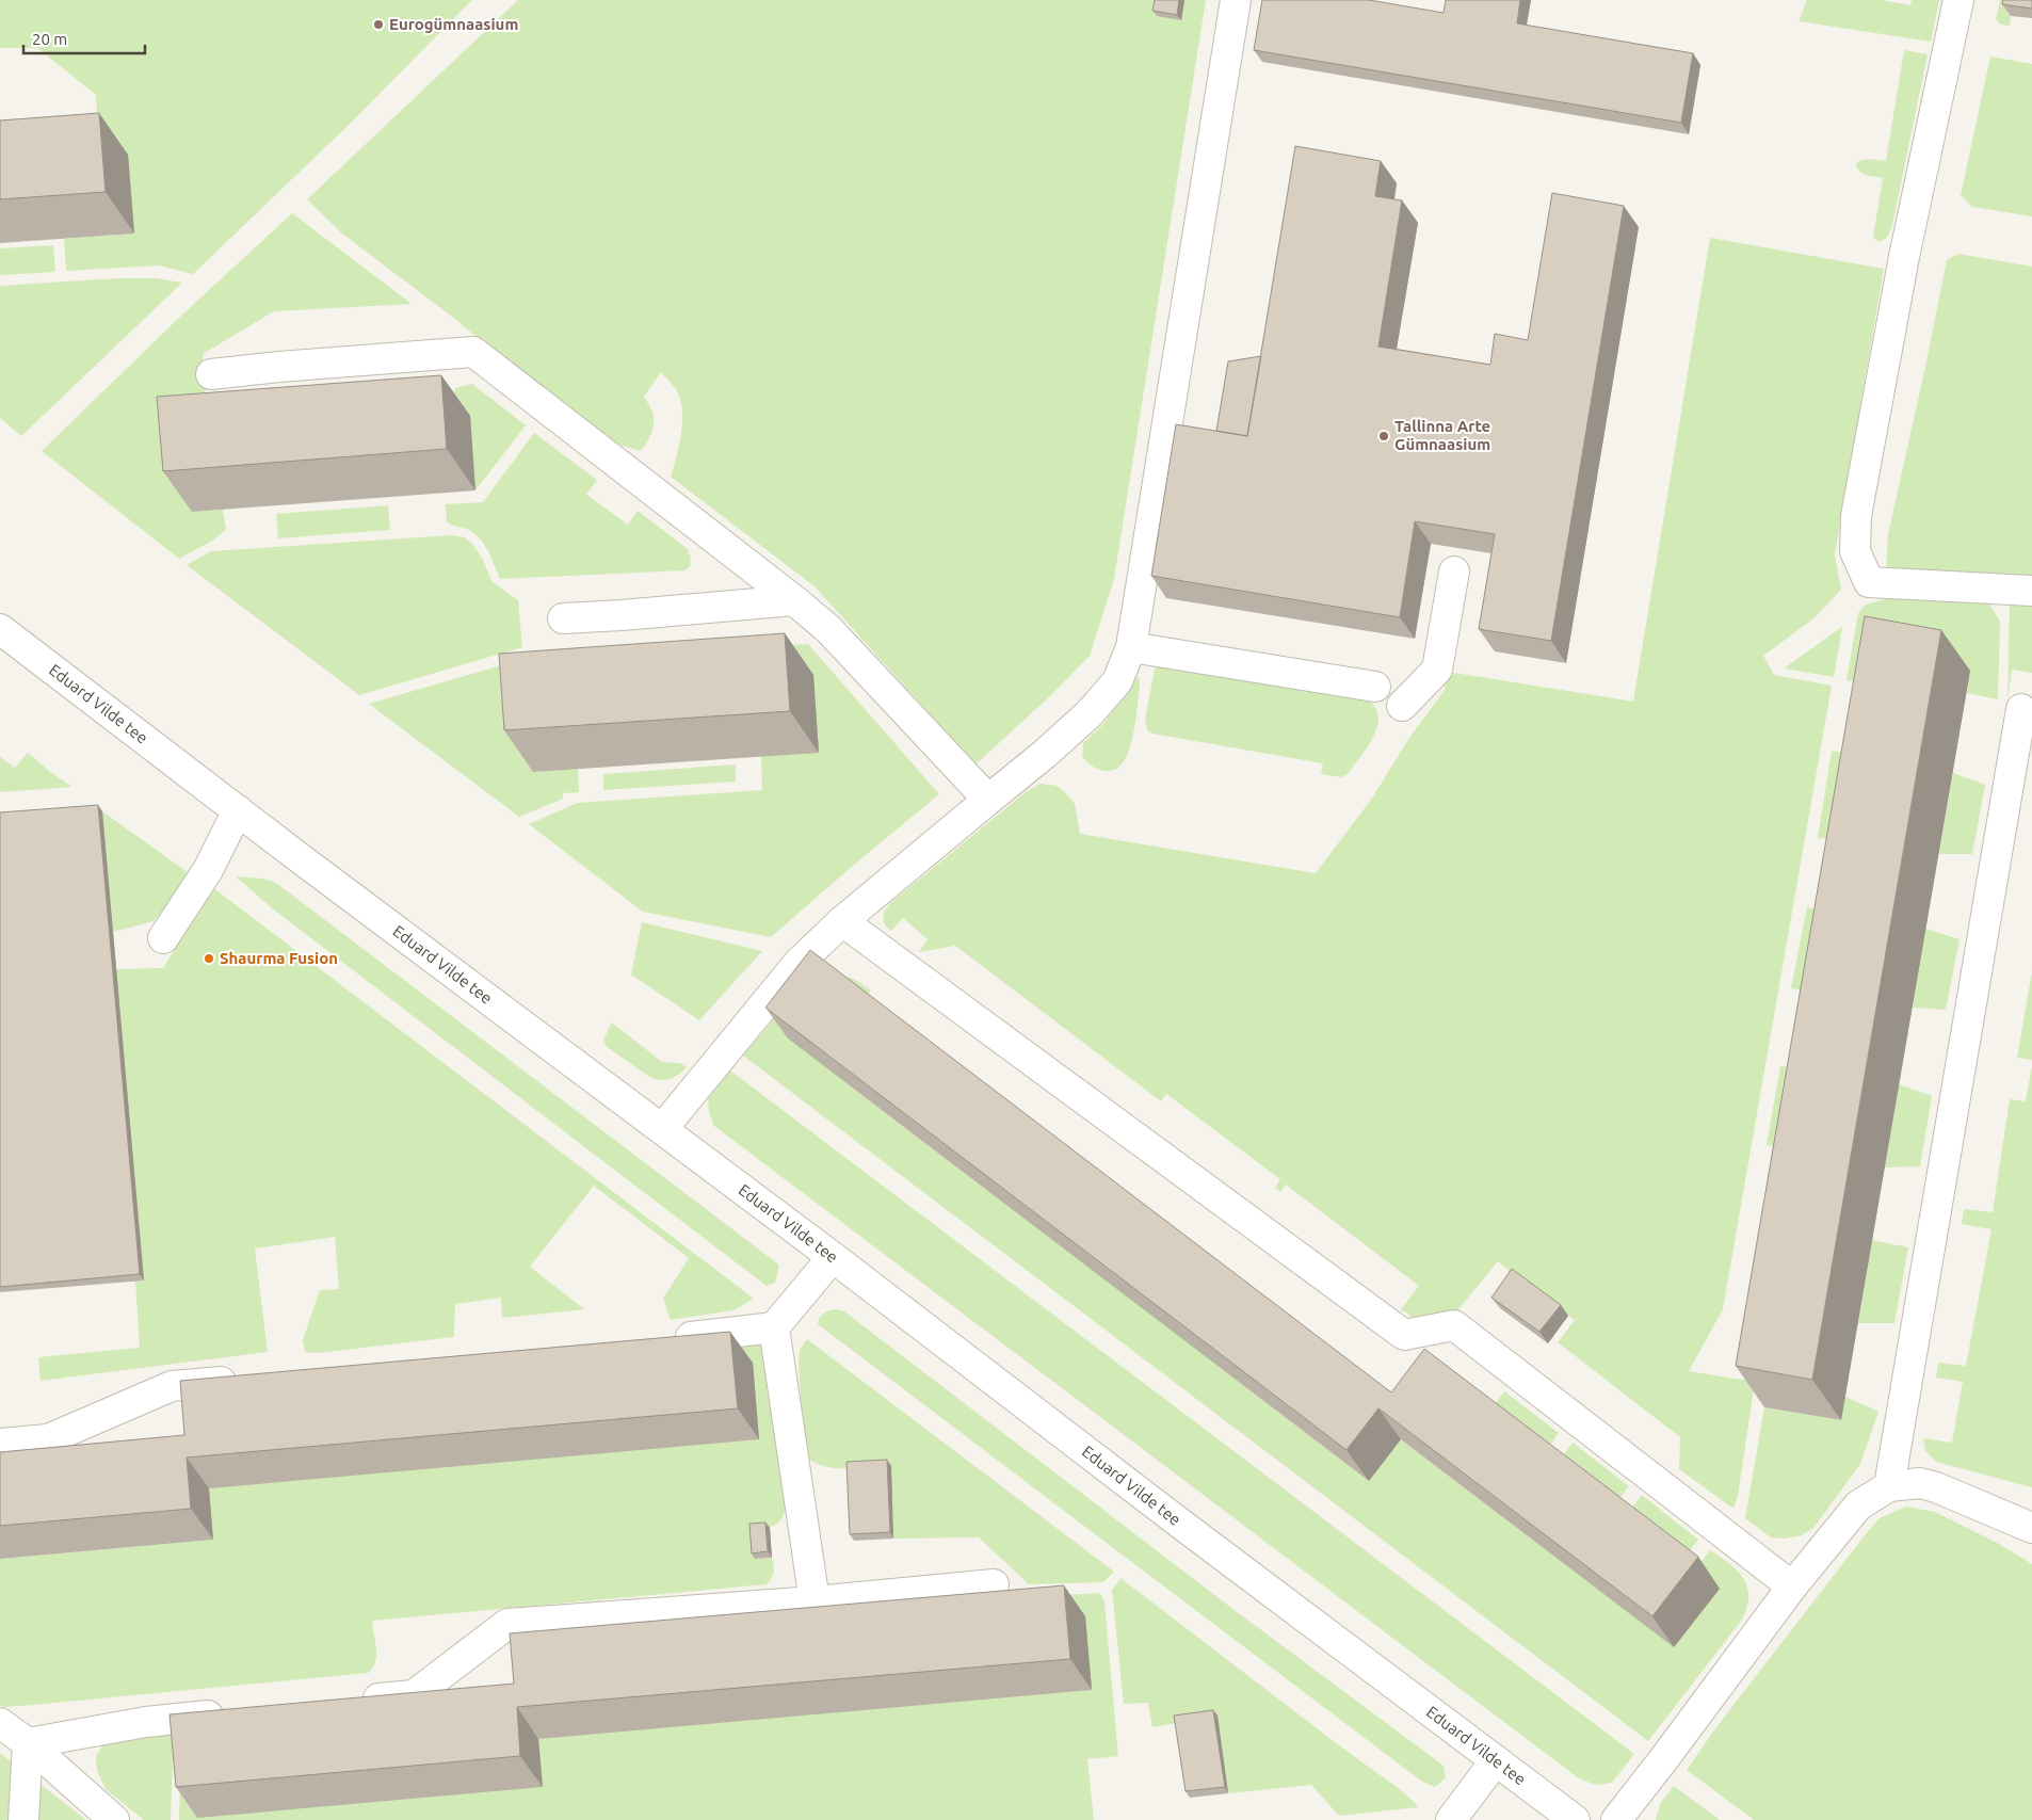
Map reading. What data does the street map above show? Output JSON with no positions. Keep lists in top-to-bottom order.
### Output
{
  "streets": {
    "street": ["Eduard Vilde tee"]
  },
  "places": ["Eurogümnaasium", "Tallinna Arte Gümnaasium", "Shaurma Fusion"],
  "scale_bar": "20 m"
}
